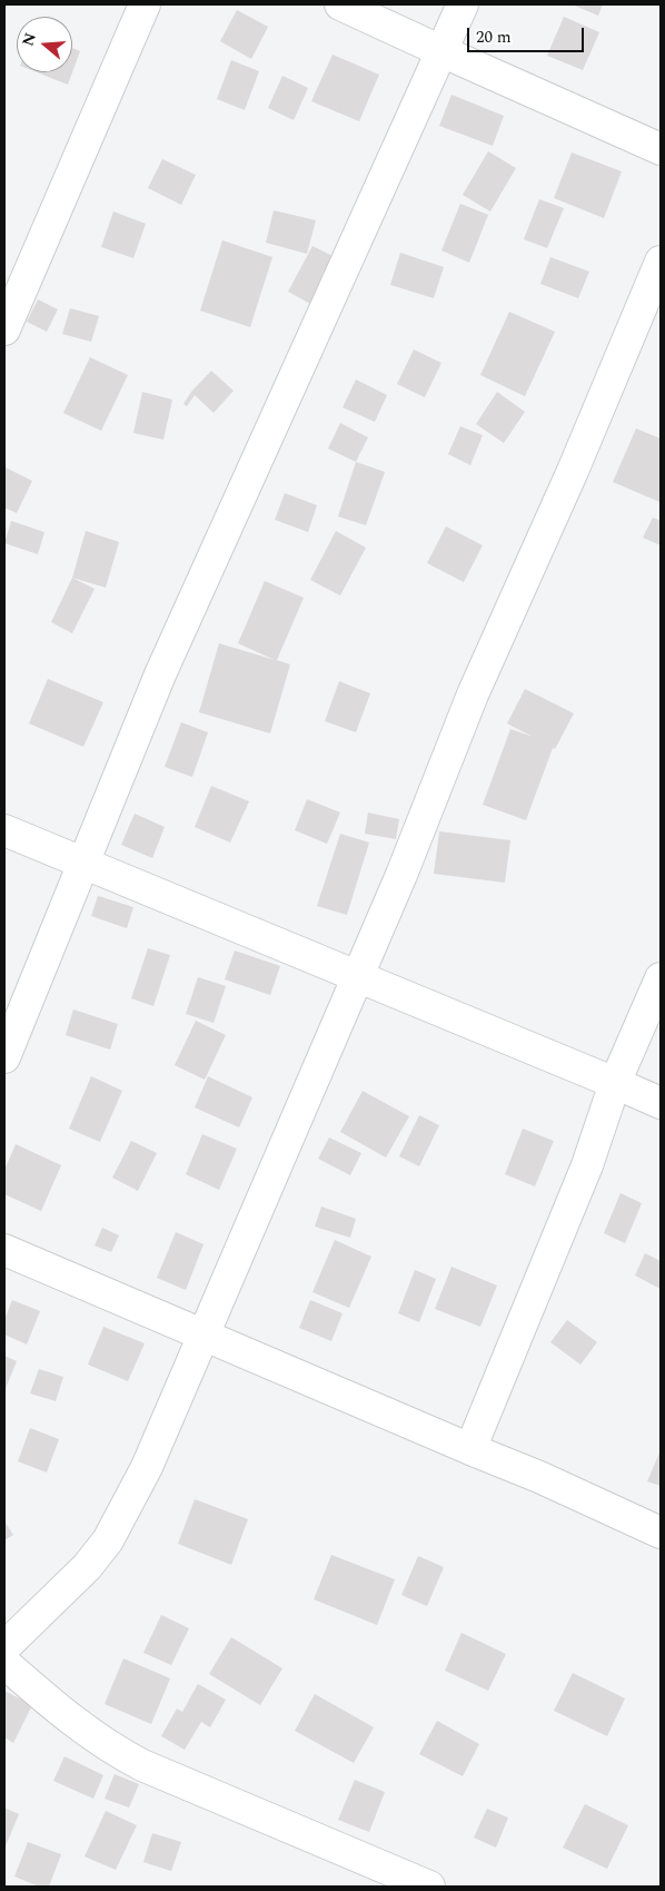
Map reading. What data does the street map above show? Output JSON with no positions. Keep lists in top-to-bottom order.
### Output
{
  "scale_bar": "20 m",
  "north": "left"
}
